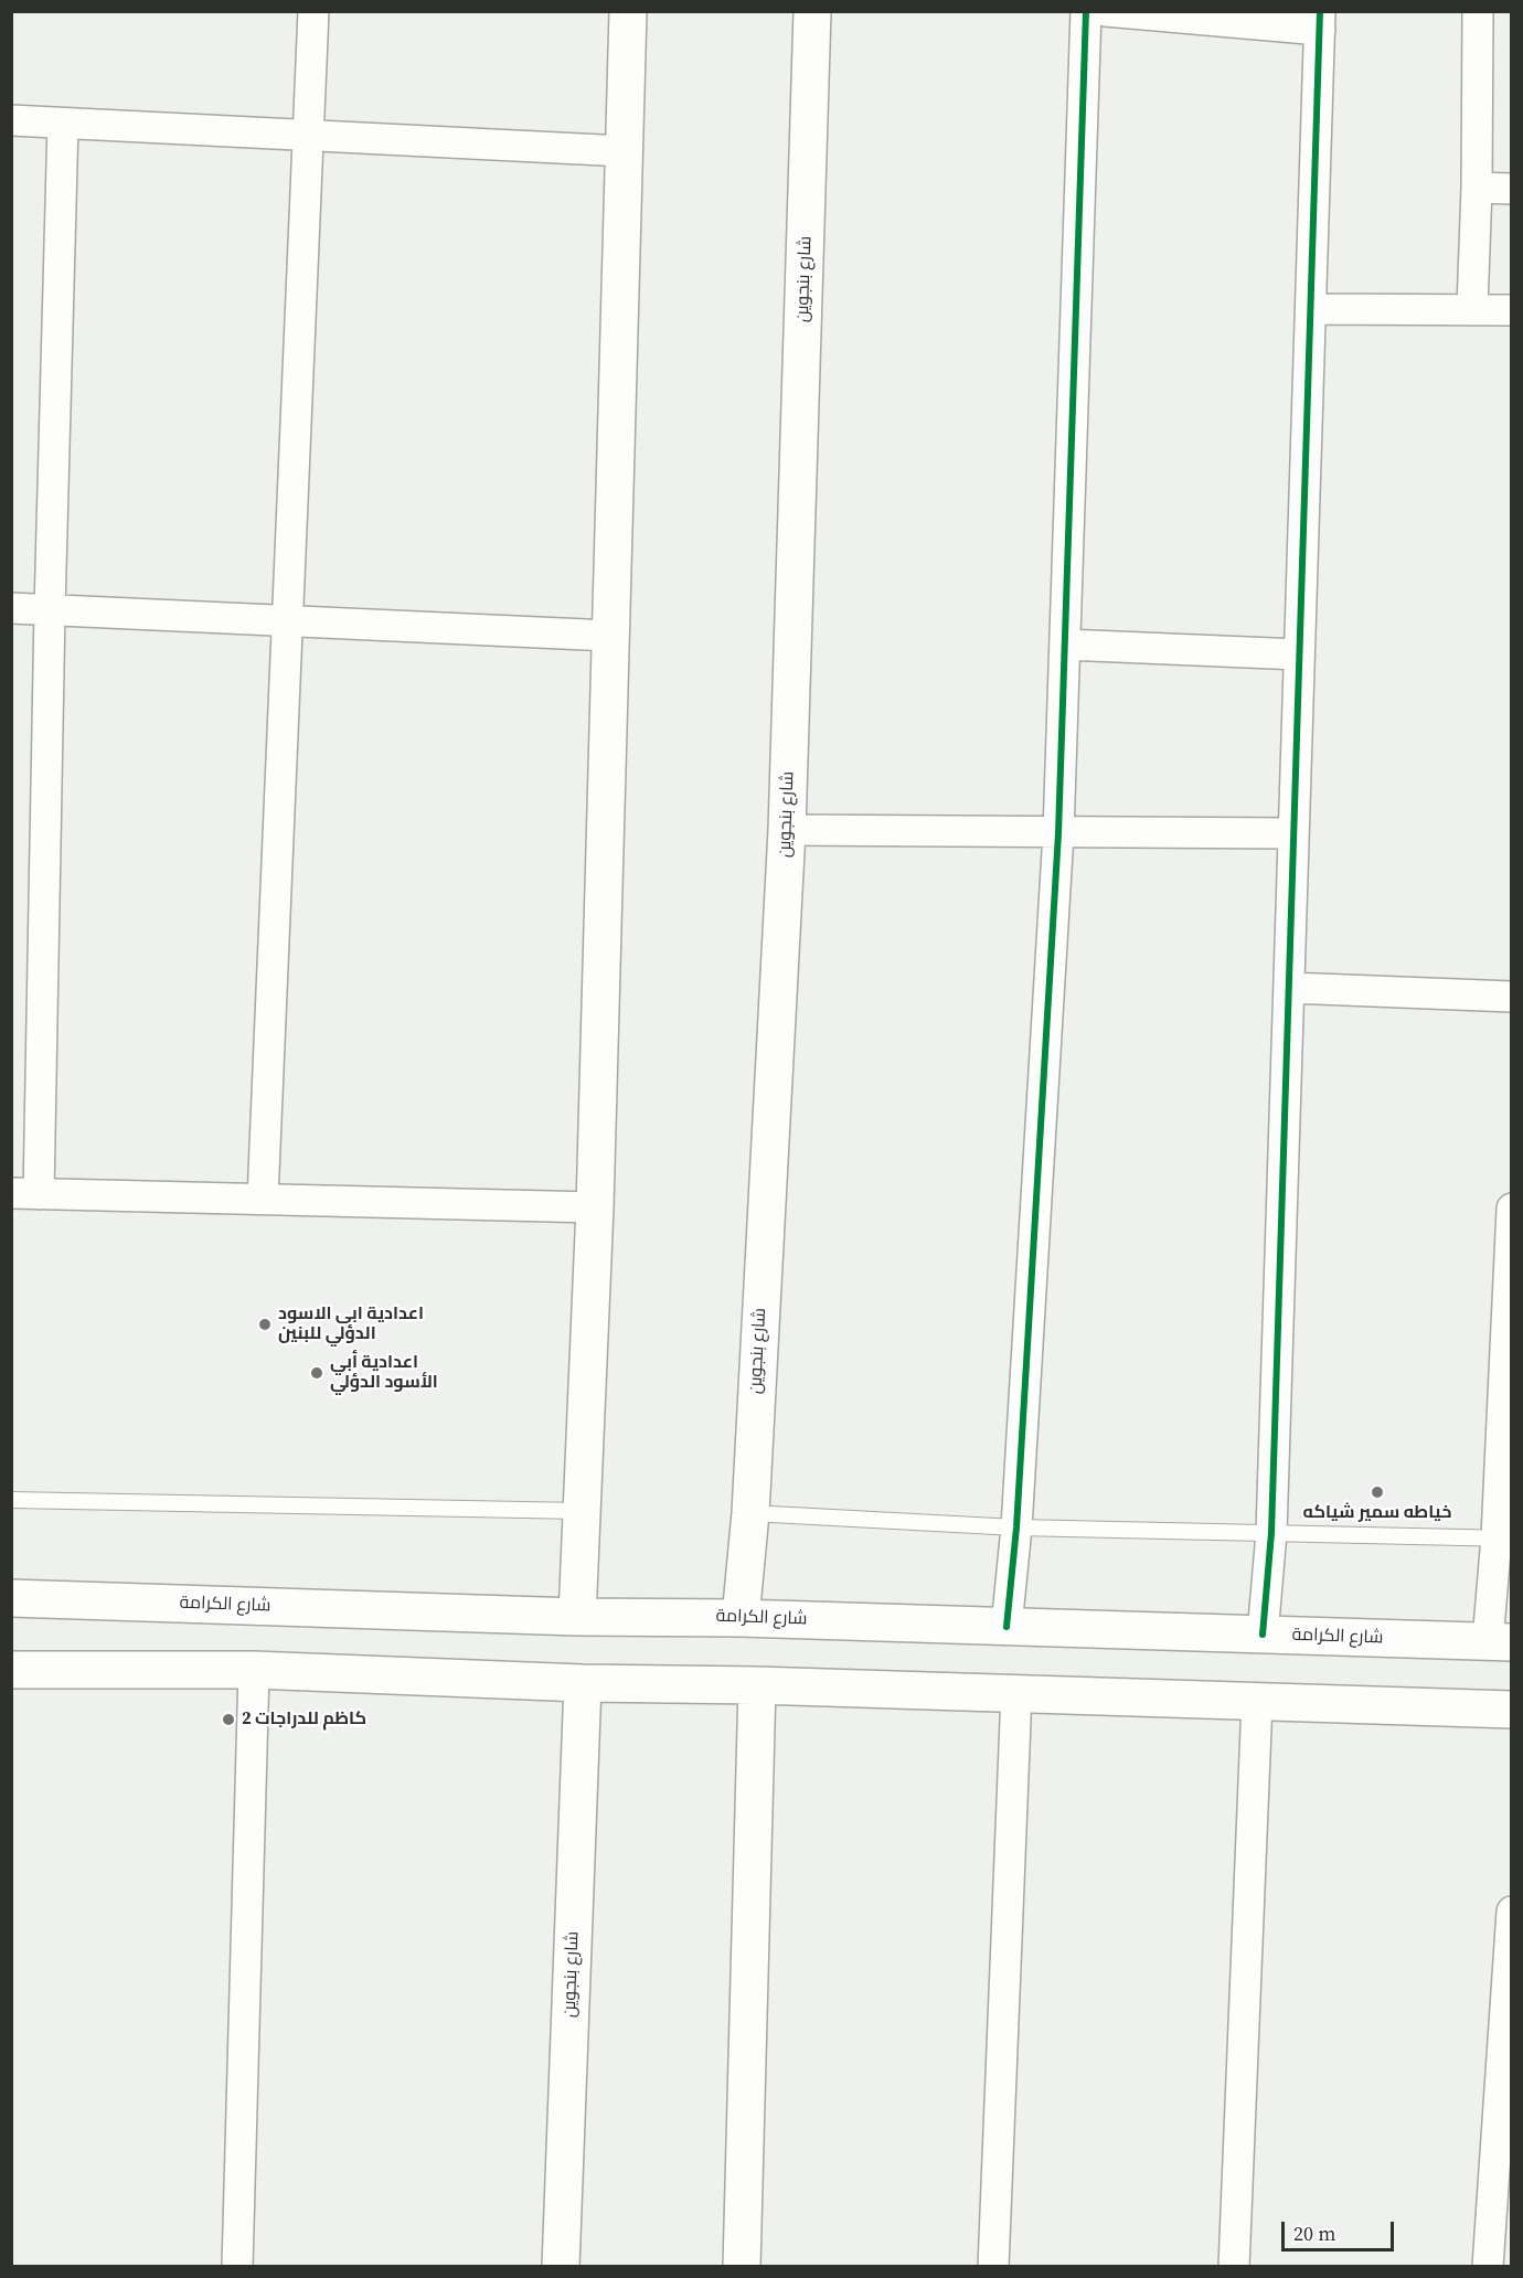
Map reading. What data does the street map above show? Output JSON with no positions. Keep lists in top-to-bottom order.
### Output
{
  "streets": {
    "street": ["شارع بنجوين", "شارع الكرامة"]
  },
  "crossings": [
    ["شارع بنجوين", "شارع الكرامة"]
  ],
  "places": [
    "اعدادية ابي الاسود الدؤلي للبنين",
    "اعدادية أبي الأسود الدؤلي",
    "خياطه سمير شياكه",
    "كاظم للدراجات 2"
  ],
  "scale_bar": "20 m"
}
